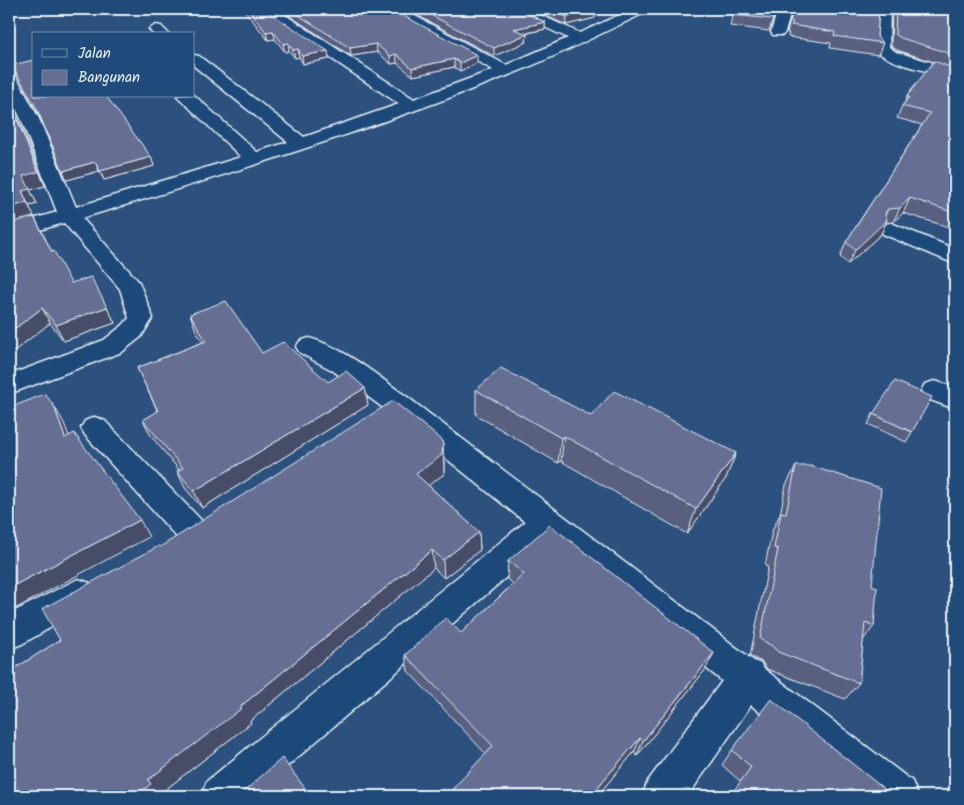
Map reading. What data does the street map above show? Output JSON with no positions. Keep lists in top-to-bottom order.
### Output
{
  "legend": ["Jalan", "Bangunan"]
}
